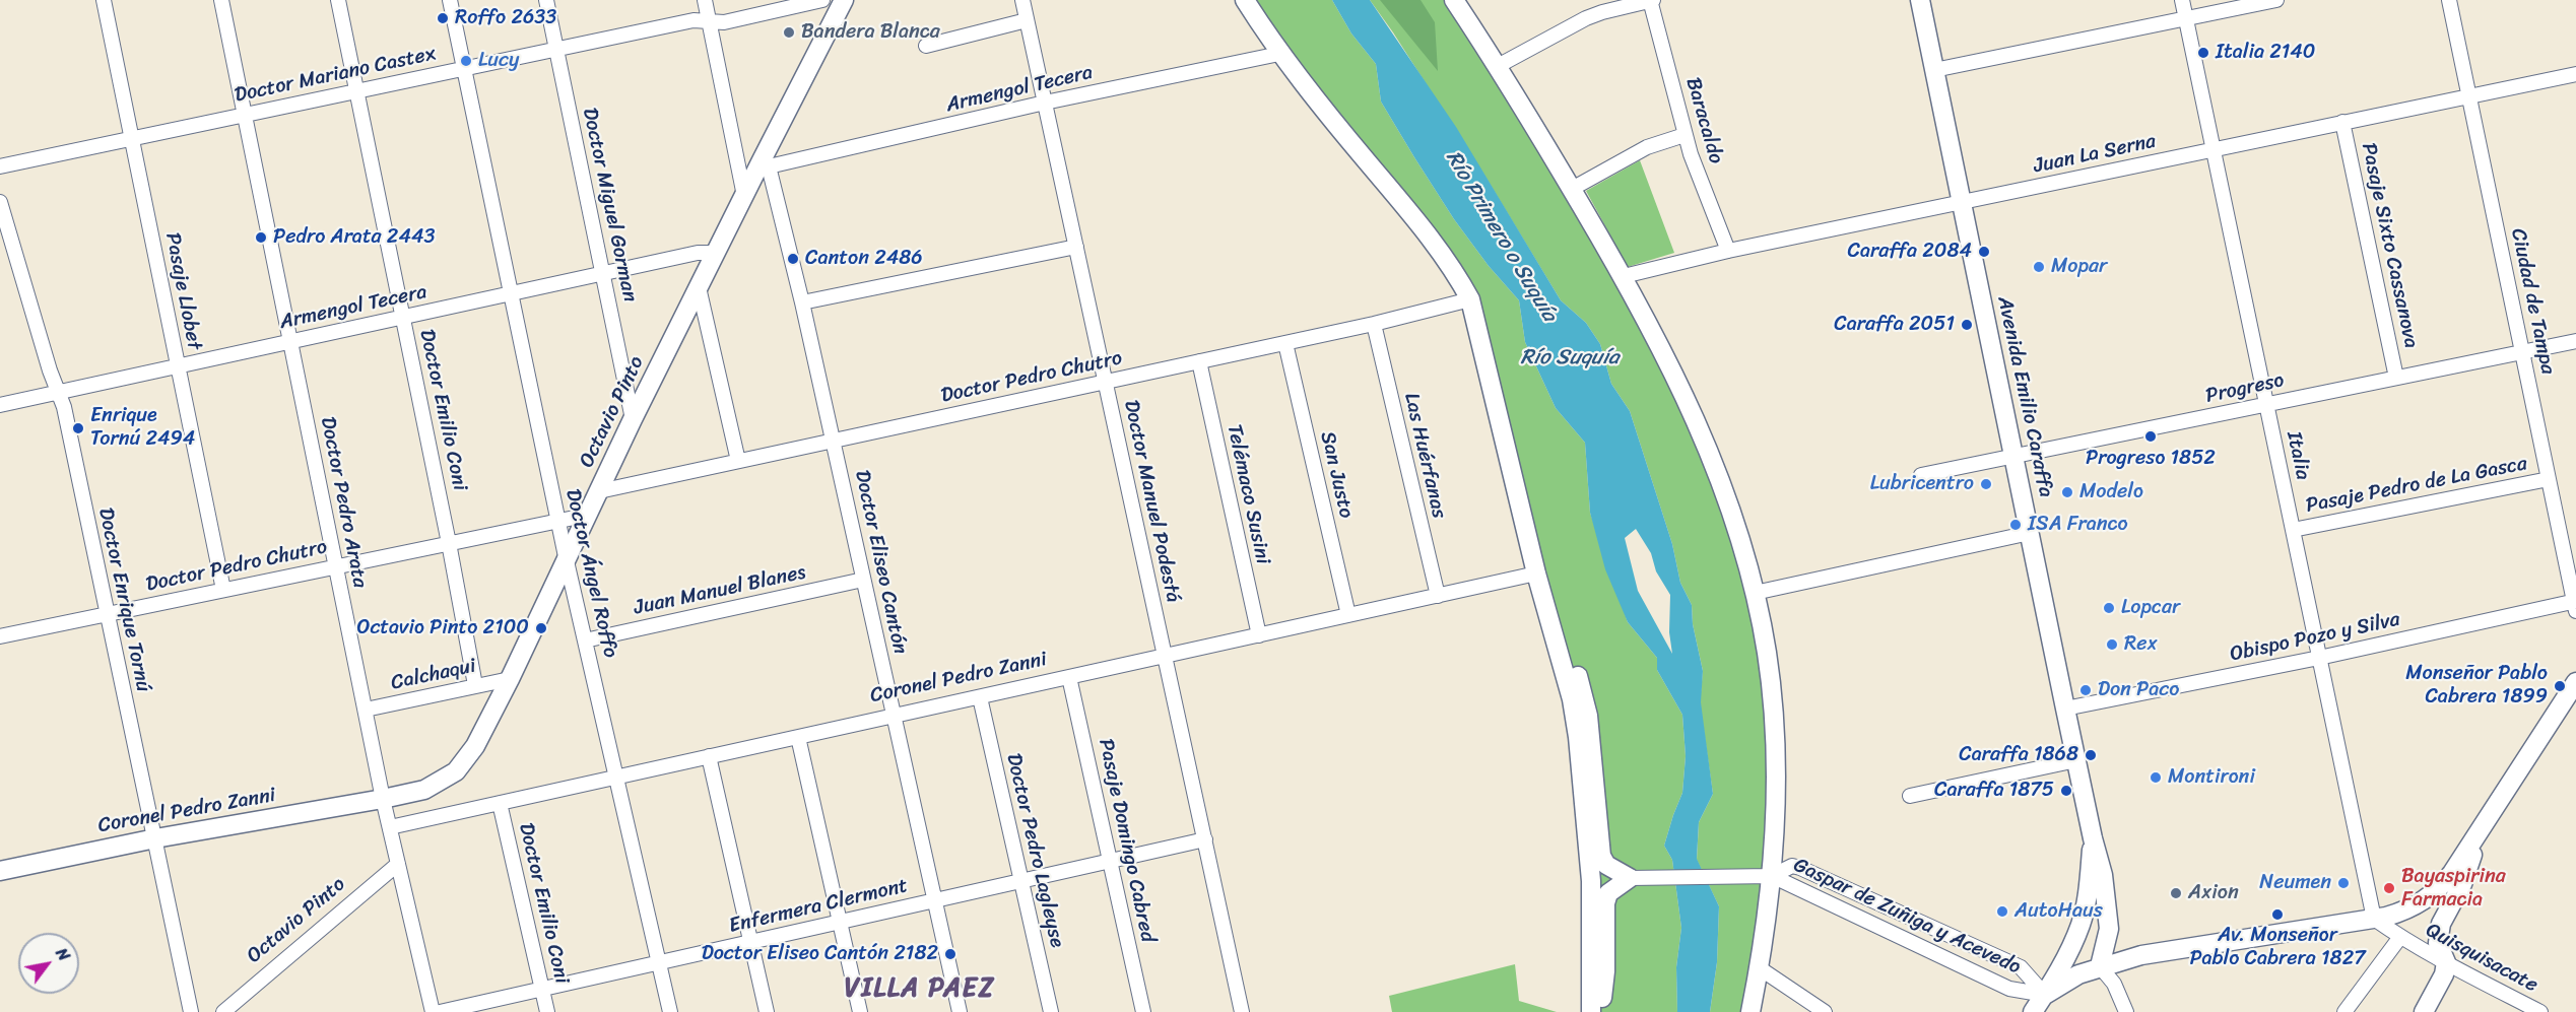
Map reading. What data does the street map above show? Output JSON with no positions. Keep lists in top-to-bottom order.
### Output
{
  "streets": {
    "main road": ["Avenida Emilio Caraffa", "Octavio Pinto", "Coronel Pedro Zanni"],
    "street": [
      "Doctor Mariano Castex",
      "Armengol Tecera",
      "Baracaldo",
      "Juan La Serna",
      "Doctor Miguel Gorman",
      "Pasaje Sixto Cassanova",
      "Pasaje Llobet",
      "Ciudad de Tampa",
      "Doctor Pedro Chutro",
      "Progreso",
      "Doctor Emilio Coni",
      "Las Huérfanas",
      "Italia",
      "San Justo",
      "Pasaje Pedro de La Gasca",
      "Telémaco Susini",
      "Doctor Manuel Podestá",
      "Doctor Pedro Arata",
      "Doctor Eliseo Cantón",
      "Doctor Ángel Roffo",
      "Juan Manuel Blanes",
      "Doctor Enrique Tornú",
      "Obispo Pozo y Silva",
      "Calchaqui",
      "Pasaje Domingo Cabred",
      "Doctor Pedro Lagleyse",
      "Enfermera Clermont",
      "Gaspar de Zuñiga y Acevedo",
      "Quisquisacate"
    ]
  },
  "crossings": [
    ["Doctor Mariano Castex", "Doctor Miguel Gorman"],
    ["Doctor Mariano Castex", "Pasaje Llobet"],
    ["Doctor Mariano Castex", "Doctor Emilio Coni"],
    ["Doctor Mariano Castex", "Doctor Pedro Arata"],
    ["Doctor Mariano Castex", "Doctor Ángel Roffo"],
    ["Armengol Tecera", "Doctor Miguel Gorman"],
    ["Armengol Tecera", "Pasaje Llobet"],
    ["Armengol Tecera", "Doctor Emilio Coni"],
    ["Armengol Tecera", "Octavio Pinto"],
    ["Armengol Tecera", "Doctor Manuel Podestá"],
    ["Armengol Tecera", "Doctor Pedro Arata"],
    ["Armengol Tecera", "Doctor Eliseo Cantón"],
    ["Armengol Tecera", "Doctor Ángel Roffo"],
    ["Armengol Tecera", "Doctor Enrique Tornú"],
    ["Baracaldo", "Juan La Serna"],
    ["Juan La Serna", "Pasaje Sixto Cassanova"],
    ["Juan La Serna", "Ciudad de Tampa"],
    ["Juan La Serna", "Avenida Emilio Caraffa"],
    ["Juan La Serna", "Italia"],
    ["Doctor Miguel Gorman", "Octavio Pinto"],
    ["Pasaje Sixto Cassanova", "Progreso"],
    ["Pasaje Llobet", "Doctor Pedro Chutro"],
    ["Ciudad de Tampa", "Progreso"],
    ["Ciudad de Tampa", "Pasaje Pedro de La Gasca"],
    ["Ciudad de Tampa", "Obispo Pozo y Silva"],
    ["Doctor Pedro Chutro", "Doctor Emilio Coni"],
    ["Doctor Pedro Chutro", "Octavio Pinto"],
    ["Doctor Pedro Chutro", "Las Huérfanas"],
    ["Doctor Pedro Chutro", "San Justo"],
    ["Doctor Pedro Chutro", "Telémaco Susini"],
    ["Doctor Pedro Chutro", "Doctor Manuel Podestá"],
    ["Doctor Pedro Chutro", "Doctor Pedro Arata"],
    ["Doctor Pedro Chutro", "Doctor Eliseo Cantón"],
    ["Doctor Pedro Chutro", "Doctor Ángel Roffo"],
    ["Doctor Pedro Chutro", "Doctor Enrique Tornú"],
    ["Progreso", "Avenida Emilio Caraffa"],
    ["Progreso", "Italia"],
    ["Avenida Emilio Caraffa", "Obispo Pozo y Silva"],
    ["Avenida Emilio Caraffa", "Gaspar de Zuñiga y Acevedo"],
    ["Doctor Emilio Coni", "Calchaqui"],
    ["Doctor Emilio Coni", "Coronel Pedro Zanni"],
    ["Doctor Emilio Coni", "Enfermera Clermont"],
    ["Octavio Pinto", "Doctor Pedro Arata"],
    ["Octavio Pinto", "Doctor Eliseo Cantón"],
    ["Octavio Pinto", "Doctor Ángel Roffo"],
    ["Octavio Pinto", "Calchaqui"],
    ["Octavio Pinto", "Coronel Pedro Zanni"],
    ["Las Huérfanas", "Coronel Pedro Zanni"],
    ["Italia", "Pasaje Pedro de La Gasca"],
    ["Italia", "Obispo Pozo y Silva"],
    ["Italia", "Quisquisacate"],
    ["San Justo", "Coronel Pedro Zanni"],
    ["Telémaco Susini", "Coronel Pedro Zanni"],
    ["Doctor Manuel Podestá", "Coronel Pedro Zanni"],
    ["Doctor Manuel Podestá", "Enfermera Clermont"],
    ["Doctor Pedro Arata", "Calchaqui"],
    ["Doctor Pedro Arata", "Coronel Pedro Zanni"],
    ["Doctor Eliseo Cantón", "Juan Manuel Blanes"],
    ["Doctor Eliseo Cantón", "Coronel Pedro Zanni"],
    ["Doctor Eliseo Cantón", "Enfermera Clermont"],
    ["Doctor Ángel Roffo", "Juan Manuel Blanes"],
    ["Doctor Ángel Roffo", "Coronel Pedro Zanni"],
    ["Doctor Ángel Roffo", "Enfermera Clermont"],
    ["Doctor Enrique Tornú", "Coronel Pedro Zanni"],
    ["Coronel Pedro Zanni", "Pasaje Domingo Cabred"],
    ["Coronel Pedro Zanni", "Doctor Pedro Lagleyse"],
    ["Pasaje Domingo Cabred", "Enfermera Clermont"],
    ["Doctor Pedro Lagleyse", "Enfermera Clermont"]
  ],
  "districts": ["VILLA PAEZ"],
  "water": ["Río Primero o Suquía", "Río Suquía"],
  "places": [
    "Roffo 2633",
    "Bandera Blanca",
    "Italia 2140",
    "Lucy",
    "Pedro Arata 2443",
    "Caraffa 2084",
    "Canton 2486",
    "Mopar",
    "Caraffa 2051",
    "Enrique Tornú 2494",
    "Progreso 1852",
    "Lubricentro",
    "Modelo",
    "ISA Franco",
    "Lopcar",
    "Octavio Pinto 2100",
    "Rex",
    "Monseñor Pablo Cabrera 1899",
    "Don Paco",
    "Caraffa 1868",
    "Montironi",
    "Caraffa 1875",
    "Neumen",
    "Bayaspirina Farmacia",
    "Axion",
    "AutoHaus",
    "Av. Monseñor Pablo Cabrera 1827",
    "Doctor Eliseo Cantón 2182"
  ],
  "north": "top right"
}
